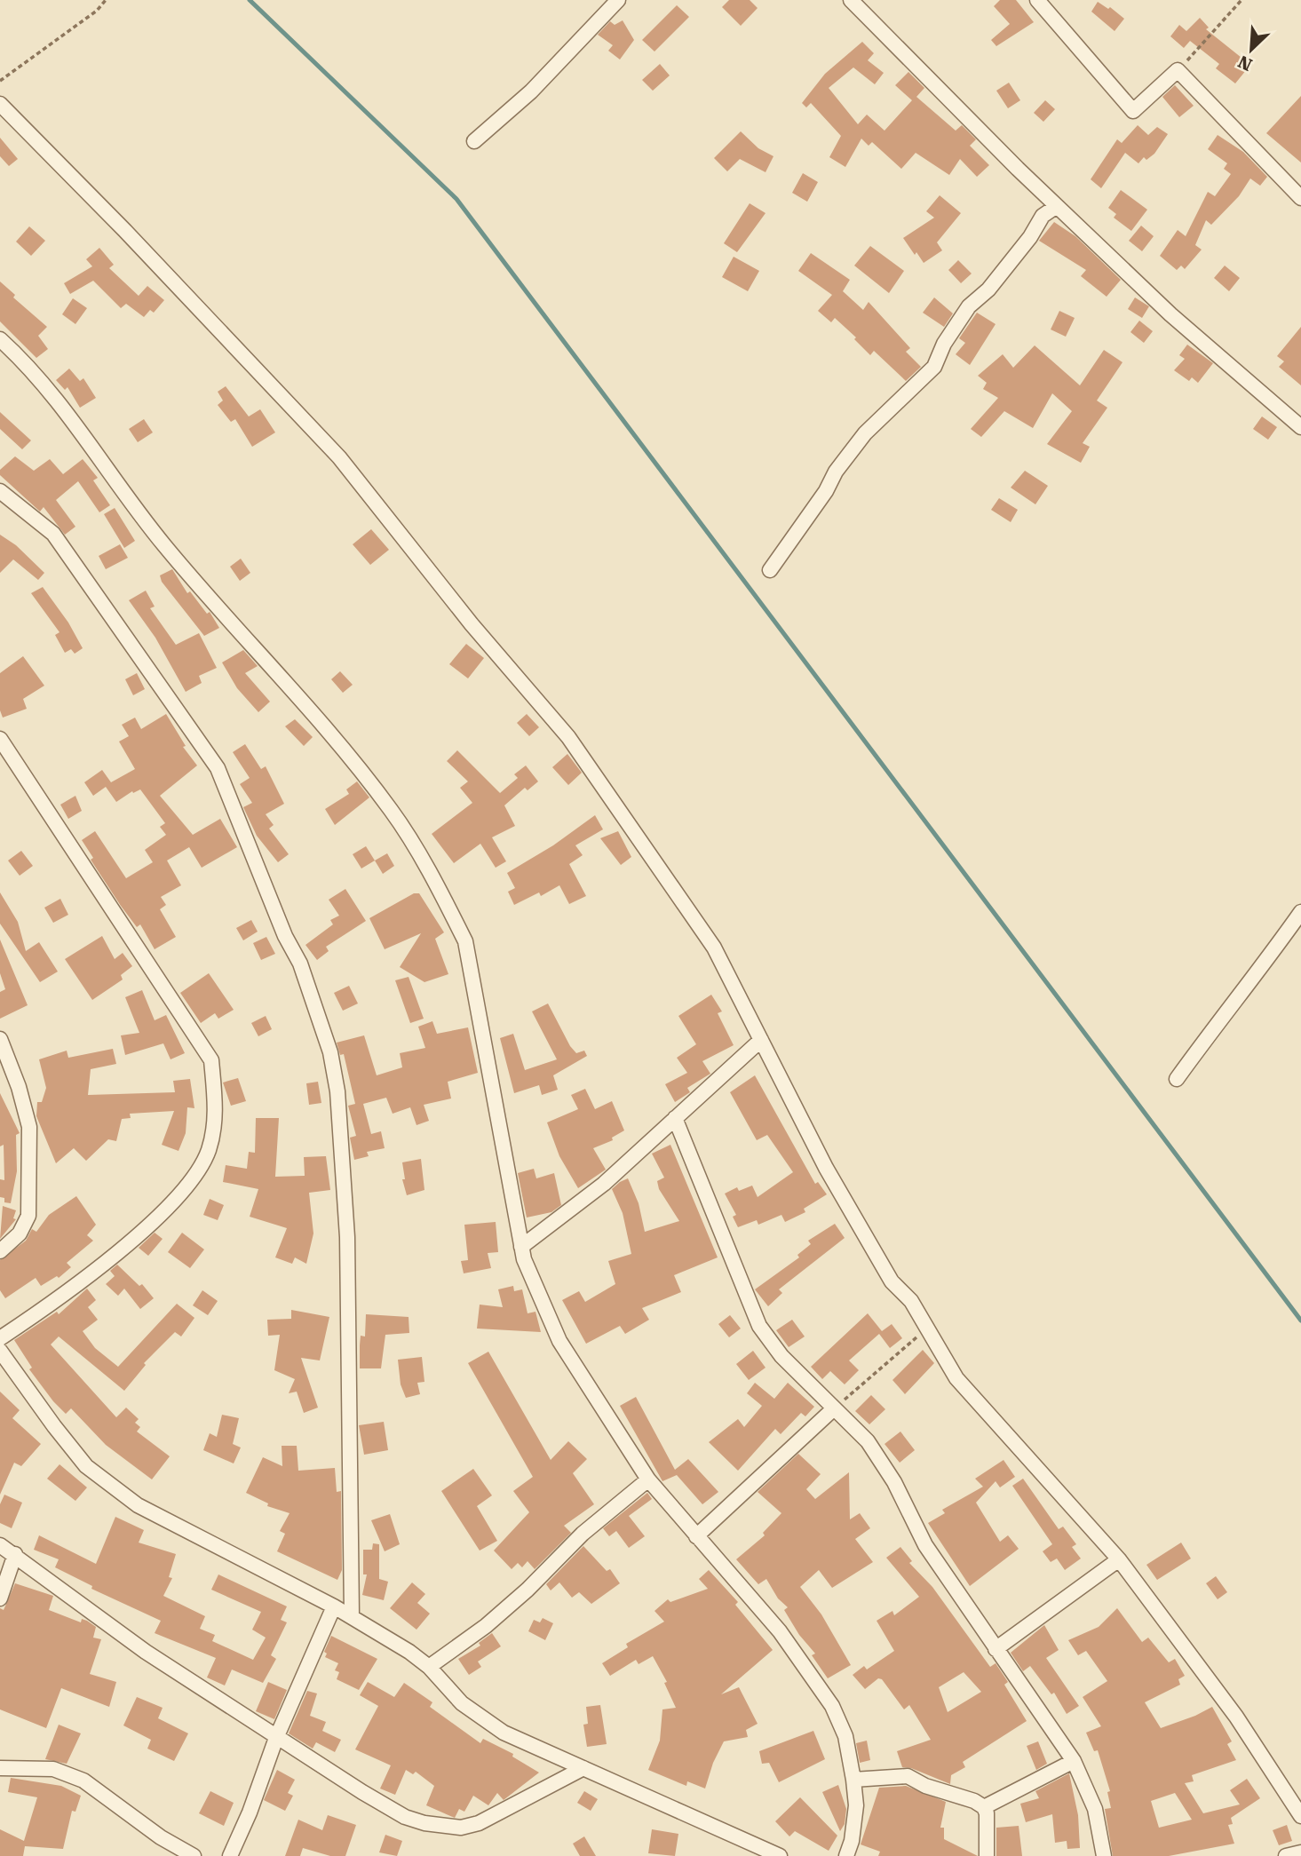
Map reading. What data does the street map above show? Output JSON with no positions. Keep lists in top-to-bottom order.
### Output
{
  "north": "bottom left"
}
